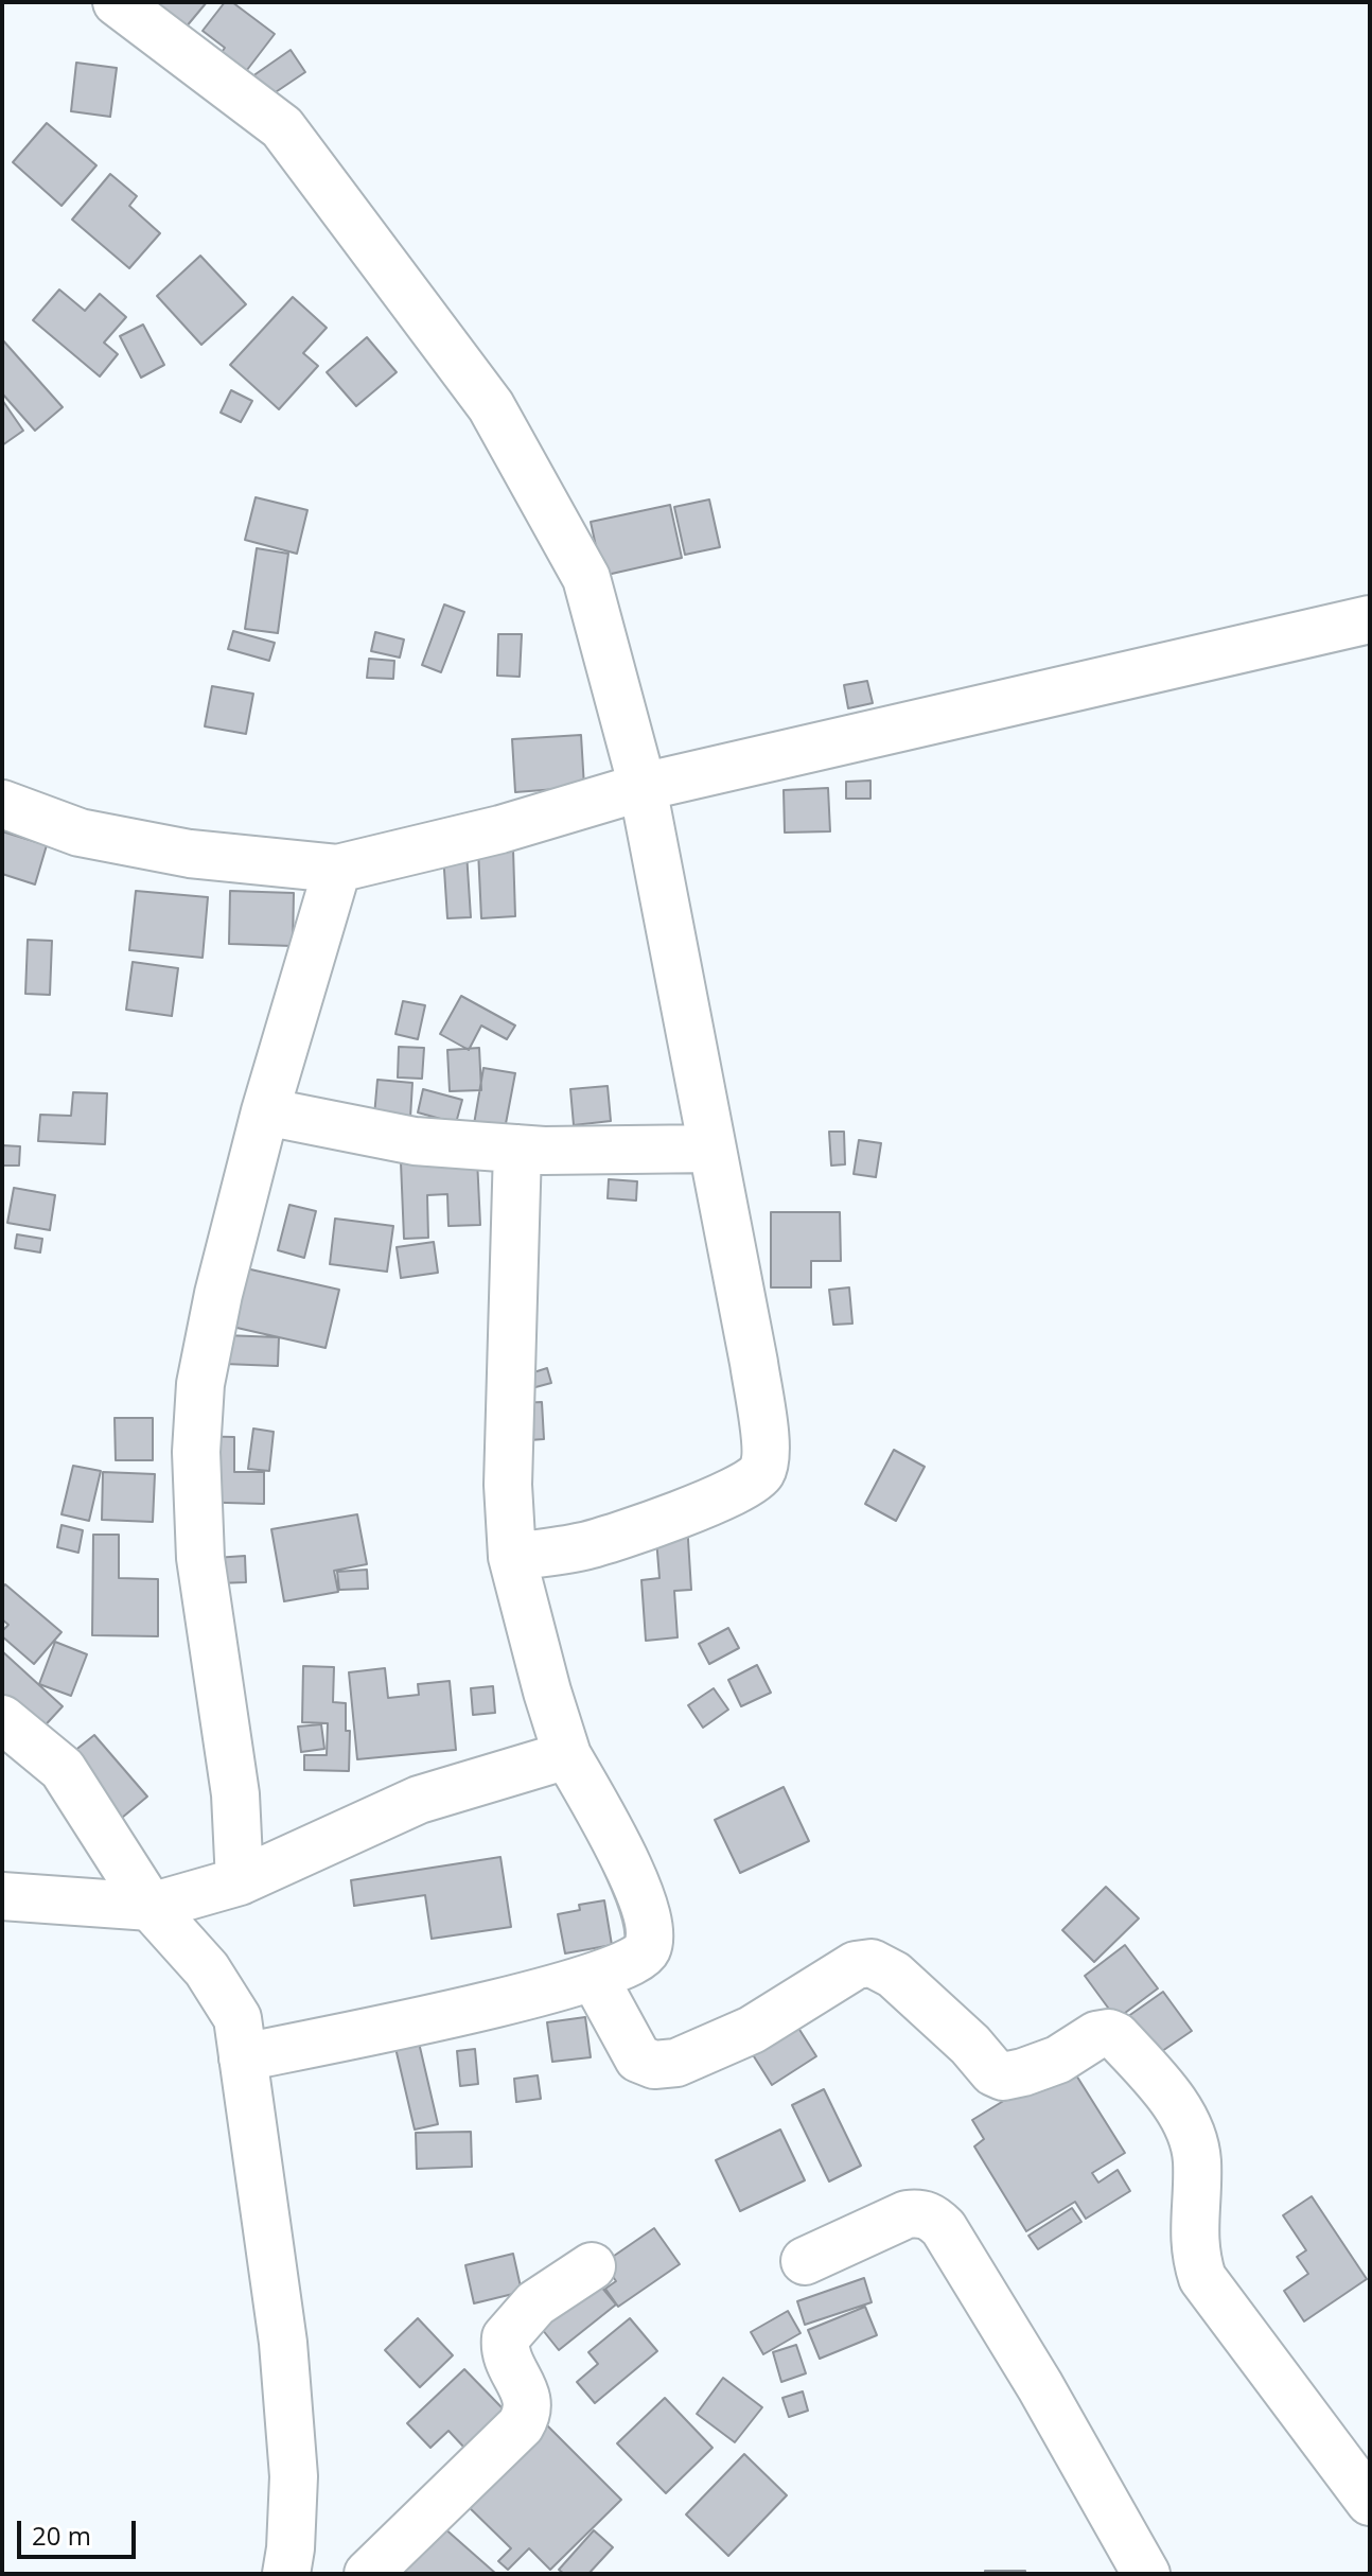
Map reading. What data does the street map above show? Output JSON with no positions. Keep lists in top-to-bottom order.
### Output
{
  "scale_bar": "20 m"
}
